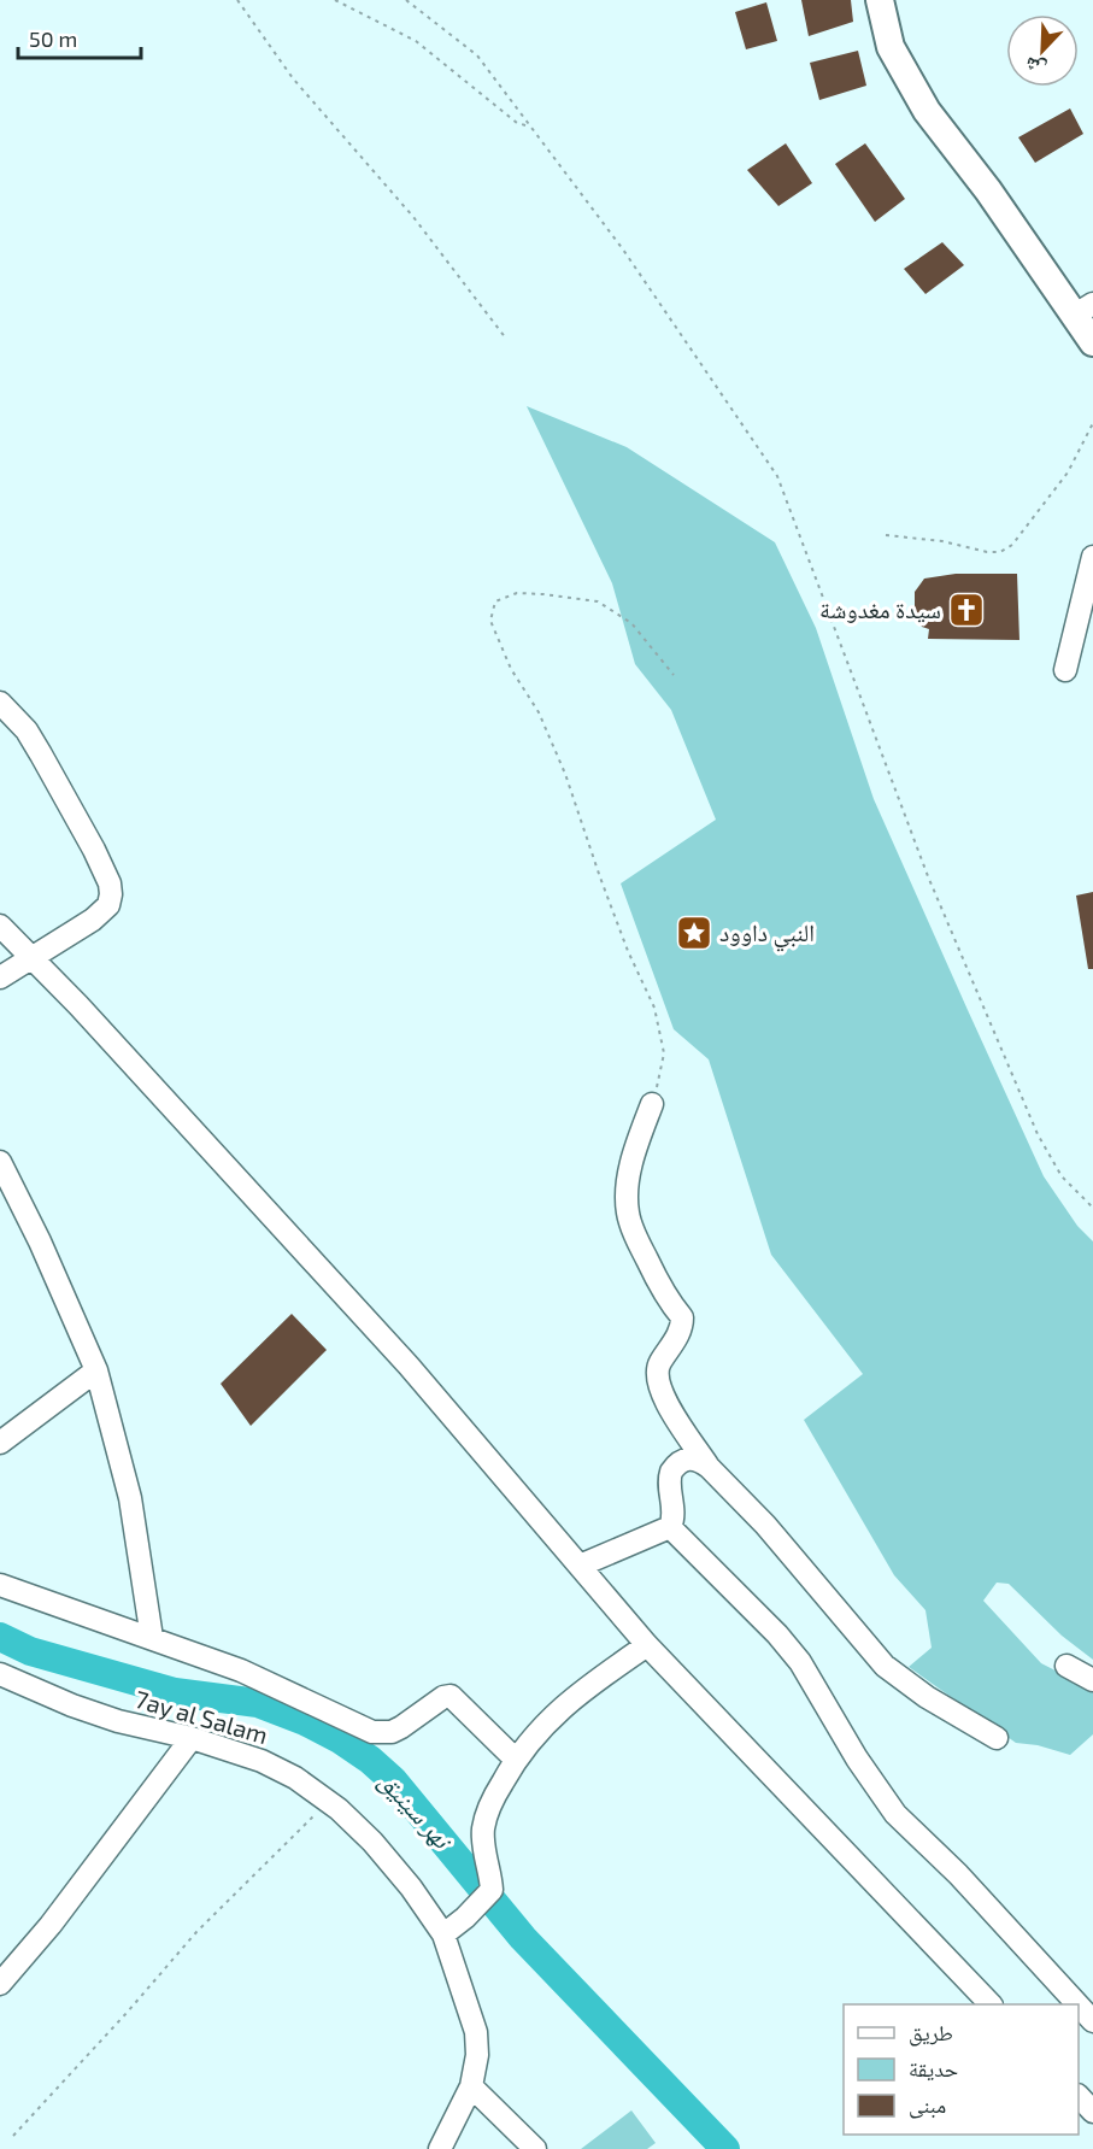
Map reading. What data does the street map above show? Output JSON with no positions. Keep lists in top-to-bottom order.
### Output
{
  "streets": {
    "street": ["7ay al Salam"]
  },
  "water": ["نهر سينيق"],
  "places": {
    "church": ["سيدة مغدوشة"],
    "place": ["النبي داوود"]
  },
  "legend": ["طريق", "حديقة", "مبنى"],
  "scale_bar": "50 m",
  "north": "bottom left"
}
